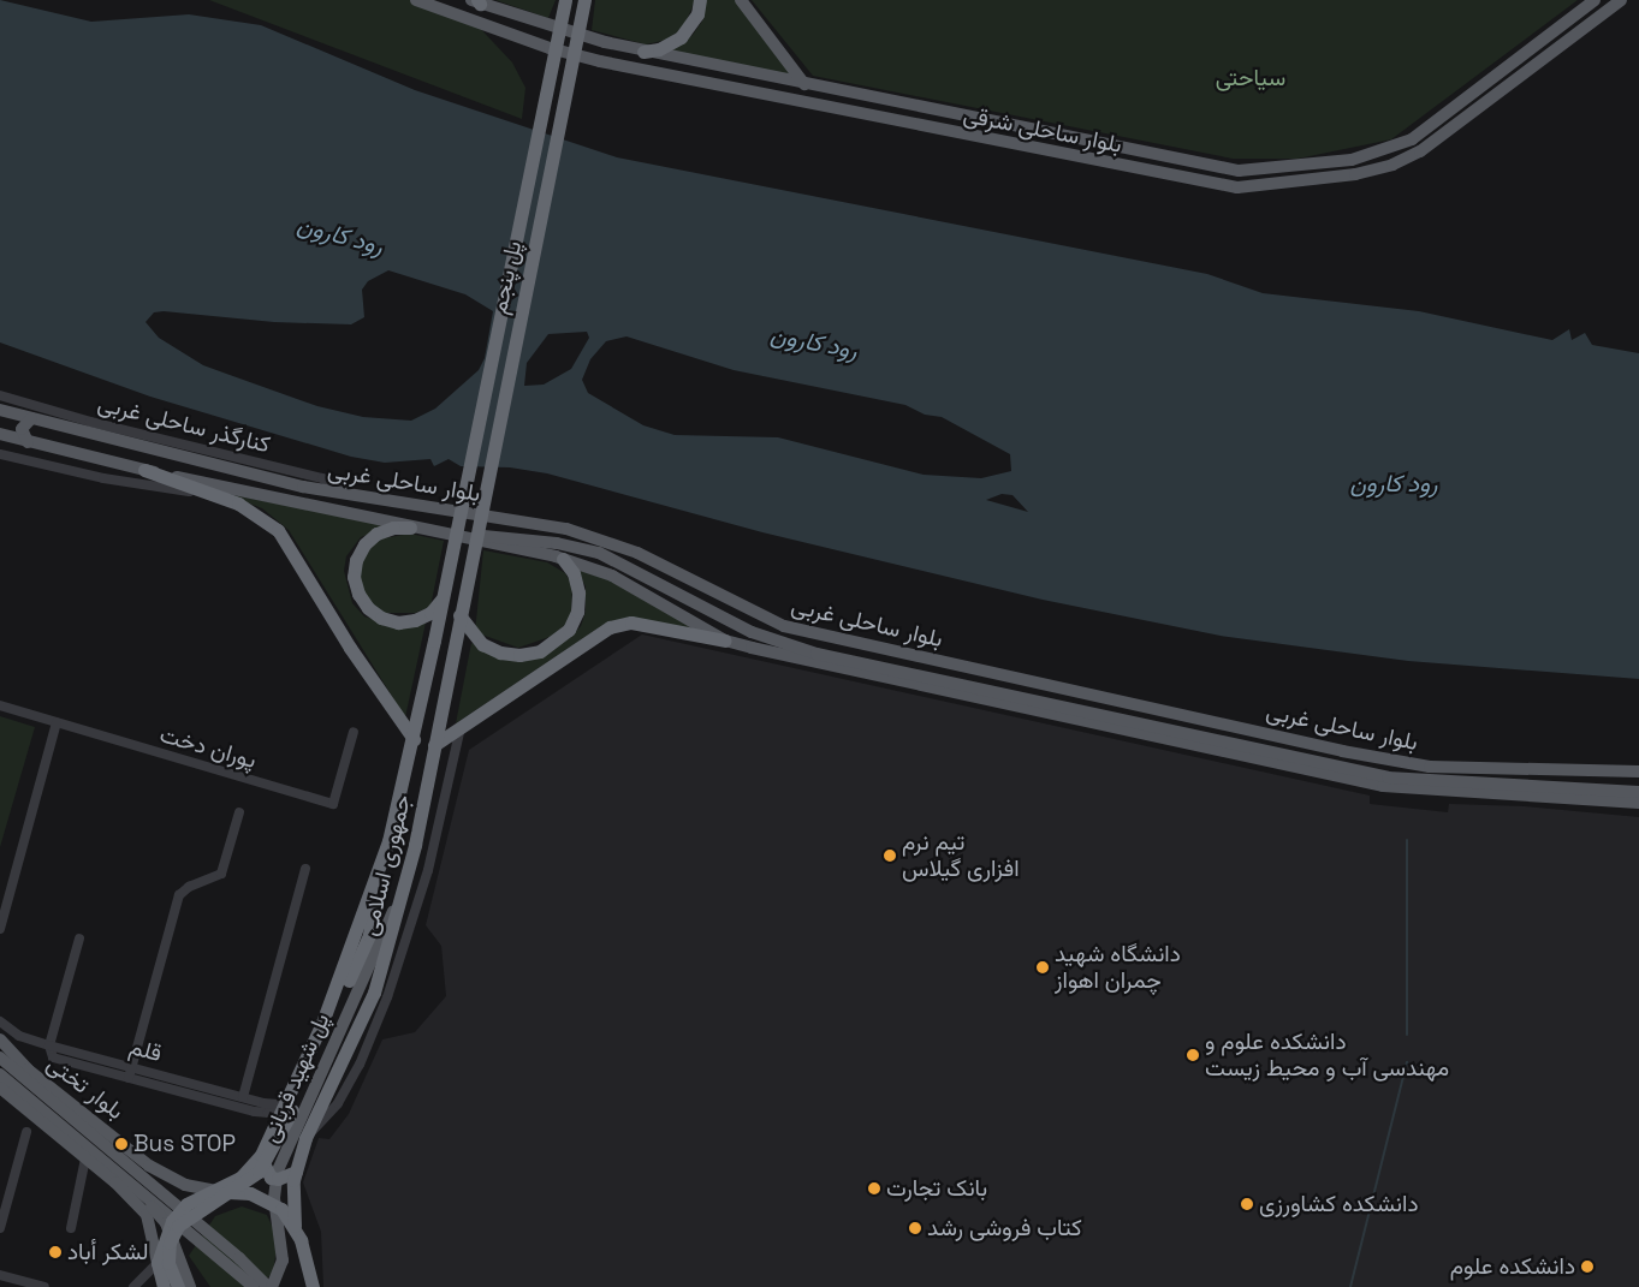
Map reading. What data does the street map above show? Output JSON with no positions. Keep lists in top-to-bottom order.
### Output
{
  "streets": {
    "highway": ["پل پنجم", "جمهوری اسلامی", "پل شهید قربانی"],
    "main road": ["بلوار ساحلی شرقی", "بلوار ساحلی غربی", "بلوار تختی"],
    "street": ["کنارگذر ساحلی غربی", "پوران دخت", "قلم"]
  },
  "crossings": [
    ["پل پنجم", "جمهوری اسلامی"],
    ["کنارگذر ساحلی غربی", "بلوار ساحلی غربی"],
    ["جمهوری اسلامی", "قلم"],
    ["جمهوری اسلامی", "پل شهید قربانی"],
    ["جمهوری اسلامی", "بلوار تختی"]
  ],
  "water": ["رود کارون"],
  "parks": ["سیاحتی"],
  "places": [
    "تیم نرم افزاری گیلاس",
    "دانشگاه شهید چمران اهواز",
    "دانشکده علوم و مهندسی آب و محیط زیست",
    "Bus STOP",
    "بانک تجارت",
    "دانشکده کشاورزی",
    "کتاب فروشی رشد",
    "لشكر أباد",
    "دانشکده علوم"
  ]
}
